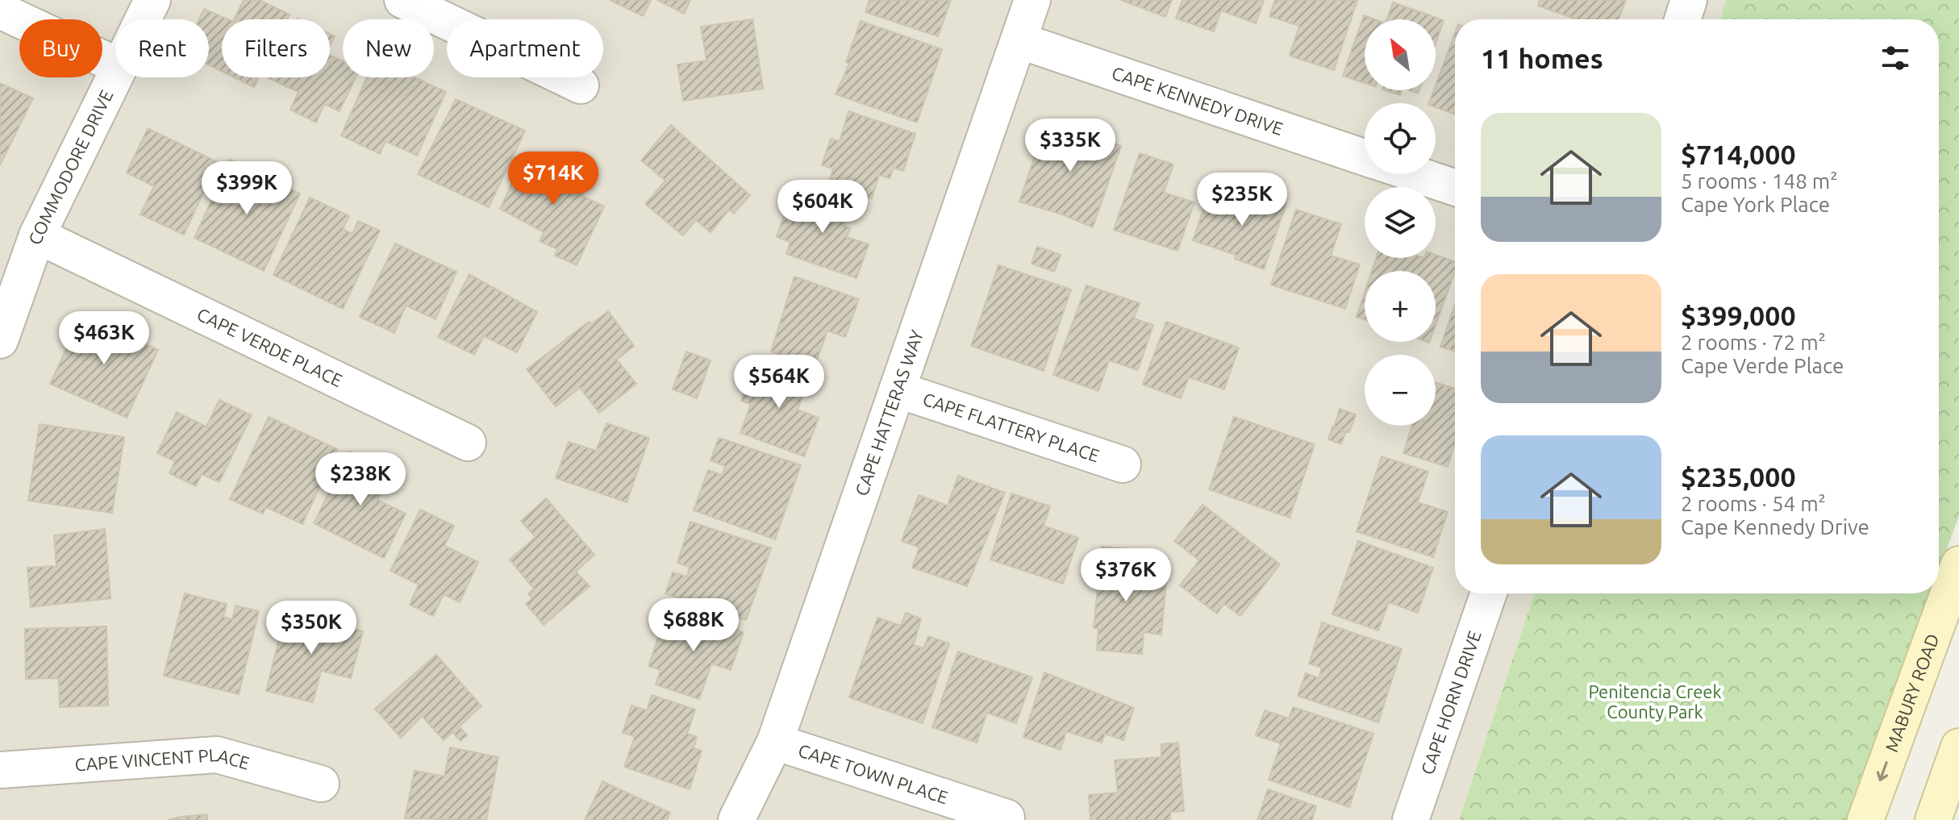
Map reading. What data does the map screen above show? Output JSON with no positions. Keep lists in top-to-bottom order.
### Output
{
  "streets": {
    "main road": ["MABURY ROAD"],
    "street": [
      "CAPE KENNEDY DRIVE",
      "COMMODORE DRIVE",
      "CAPE VERDE PLACE",
      "CAPE HATTERAS WAY",
      "CAPE FLATTERY PLACE",
      "CAPE HORN DRIVE",
      "CAPE VINCENT PLACE",
      "CAPE TOWN PLACE"
    ]
  },
  "crossings": [
    ["CAPE KENNEDY DRIVE", "CAPE HATTERAS WAY"],
    ["COMMODORE DRIVE", "CAPE VERDE PLACE"],
    ["CAPE HATTERAS WAY", "CAPE FLATTERY PLACE"],
    ["CAPE HATTERAS WAY", "CAPE TOWN PLACE"]
  ],
  "one_way": ["MABURY ROAD"],
  "parks": ["Penitencia Creek County Park"],
  "north": "top left",
  "page": {
    "map_buttons": ["+", "−"],
    "chip": [
      "Buy",
      "Rent",
      "Filters",
      "New",
      "Apartment"
    ],
    "heading": "11 homes",
    "list": [
      {
        "name": "$714,000",
        "note": "5 rooms · 148 m² · Cape York Place"
      },
      {
        "name": "$399,000",
        "note": "2 rooms · 72 m² · Cape Verde Place"
      },
      {
        "name": "$235,000",
        "note": "2 rooms · 54 m² · Cape Kennedy Drive"
      }
    ],
    "price": [
      "$335K",
      "$714K",
      "$399K",
      "$235K",
      "$604K",
      "$463K",
      "$564K",
      "$238K",
      "$376K",
      "$688K",
      "$350K"
    ]
  }
}
